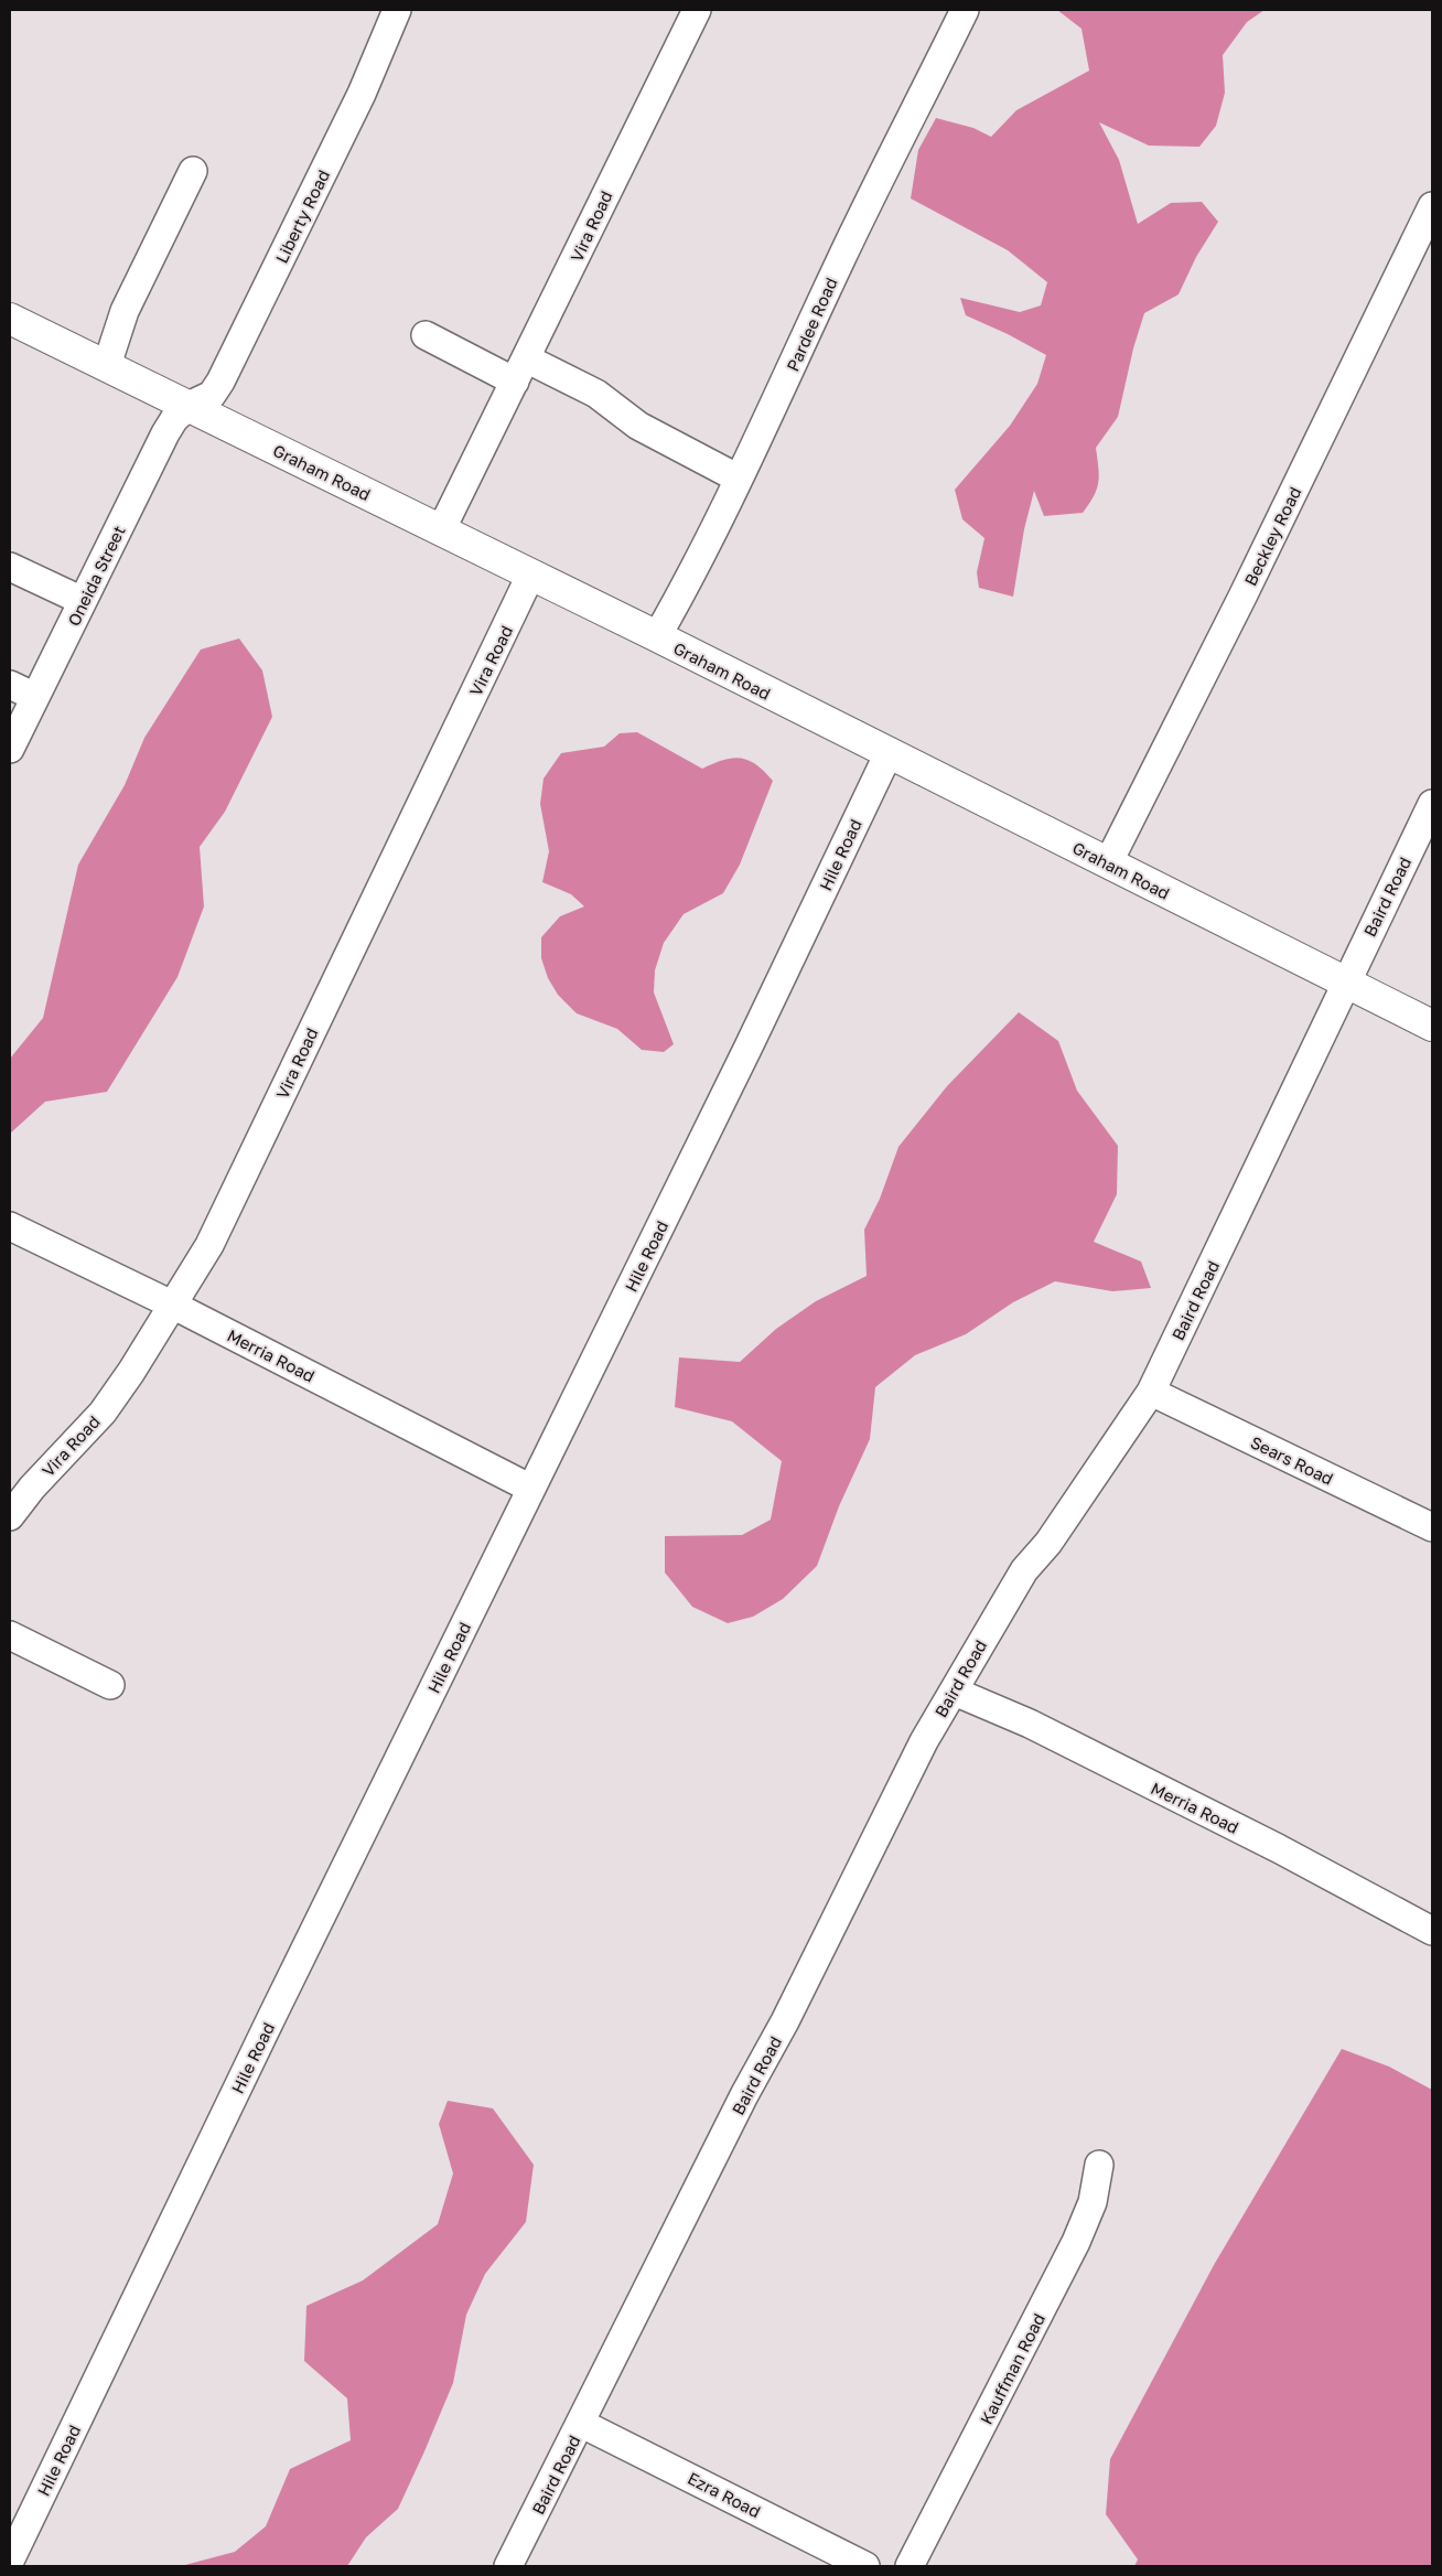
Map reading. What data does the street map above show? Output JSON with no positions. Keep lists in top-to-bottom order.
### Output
{
  "streets": {
    "main road": ["Graham Road"],
    "street": [
      "Liberty Road",
      "Vira Road",
      "Pardee Road",
      "Beckley Road",
      "Oneida Street",
      "Hile Road",
      "Baird Road",
      "Merria Road",
      "Sears Road",
      "Kauffman Road",
      "Ezra Road"
    ]
  },
  "crossings": [
    ["Liberty Road", "Graham Road"],
    ["Liberty Road", "Oneida Street"],
    ["Vira Road", "Graham Road"],
    ["Vira Road", "Merria Road"],
    ["Pardee Road", "Graham Road"],
    ["Graham Road", "Beckley Road"],
    ["Graham Road", "Oneida Street"],
    ["Graham Road", "Hile Road"],
    ["Graham Road", "Baird Road"],
    ["Hile Road", "Merria Road"],
    ["Baird Road", "Merria Road"],
    ["Baird Road", "Sears Road"],
    ["Baird Road", "Ezra Road"]
  ]
}
